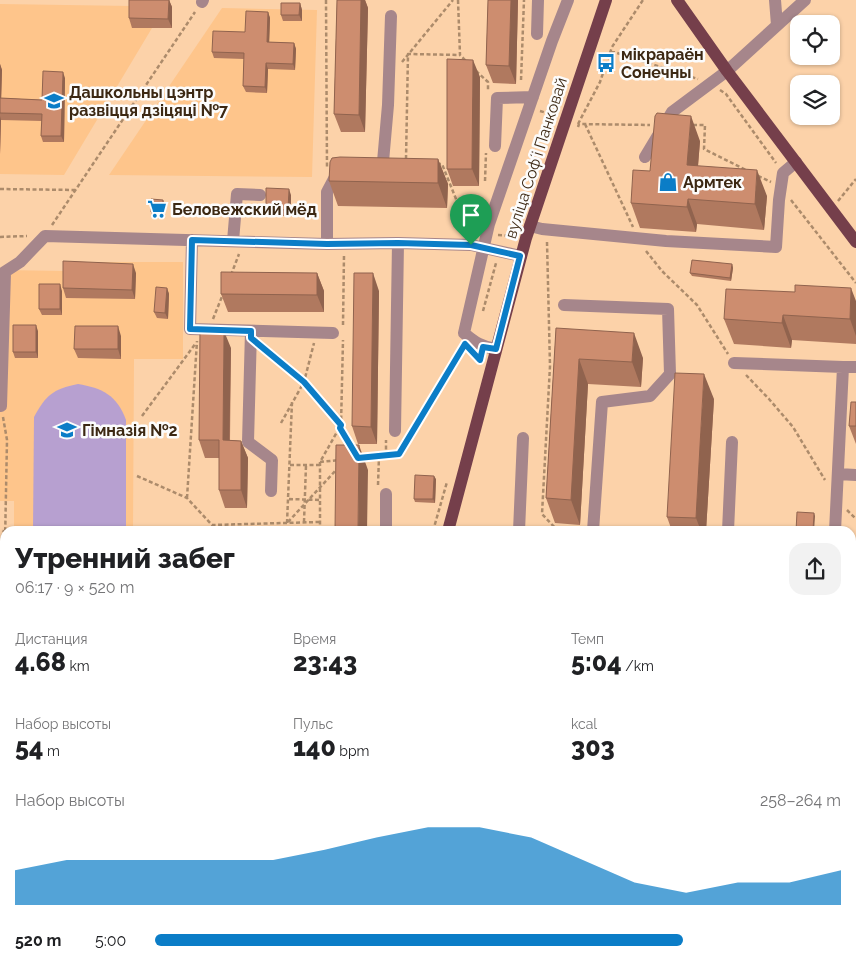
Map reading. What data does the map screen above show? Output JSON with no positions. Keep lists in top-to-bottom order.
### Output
{
  "streets": {
    "main road": ["вуліца Софʼі Панковай"]
  },
  "places": {
    "bus stop": ["мікрараён Сонечны"],
    "school or university": ["Дашкольны цэнтр развіцця дзіцяці №7", "Гімназія №2"],
    "shop": ["Армтек"],
    "supermarket": ["Беловежский мёд"]
  },
  "page": {
    "heading": ["Утренний забег", "06:17 · 9 × 520 m"],
    "stats": [
      ["Дистанция", "4.68 km"],
      ["Время", "23:43"],
      ["Темп", "5:04 /km"],
      ["Набор высоты", "54 m"],
      ["Пульс", "140 bpm"],
      ["kcal", "303"]
    ],
    "chart": ["Набор высоты", "258–264 m"],
    "list": [
      {
        "name": "520 m",
        "note": "5:00"
      }
    ]
  }
}
